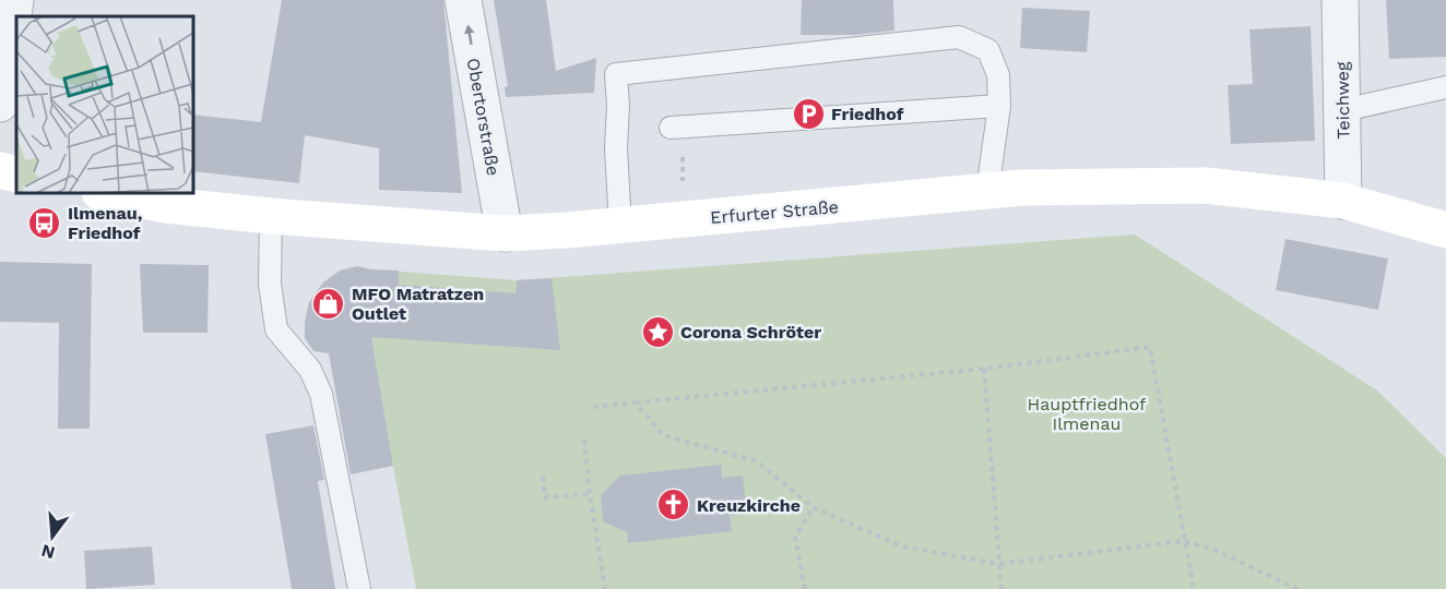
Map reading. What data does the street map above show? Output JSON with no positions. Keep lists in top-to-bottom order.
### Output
{
  "streets": {
    "main road": ["Erfurter Straße"],
    "street": ["Teichweg", "Obertorstraße"]
  },
  "crossings": [
    ["Teichweg", "Erfurter Straße"],
    ["Obertorstraße", "Erfurter Straße"]
  ],
  "one_way": ["Obertorstraße"],
  "parks": ["Hauptfriedhof Ilmenau"],
  "places": {
    "parking": ["Friedhof"],
    "bus stop": ["Ilmenau, Friedhof"],
    "shop": ["MFO Matratzen Outlet"],
    "place": ["Corona Schröter"],
    "church": ["Kreuzkirche"]
  },
  "north": "bottom"
}
